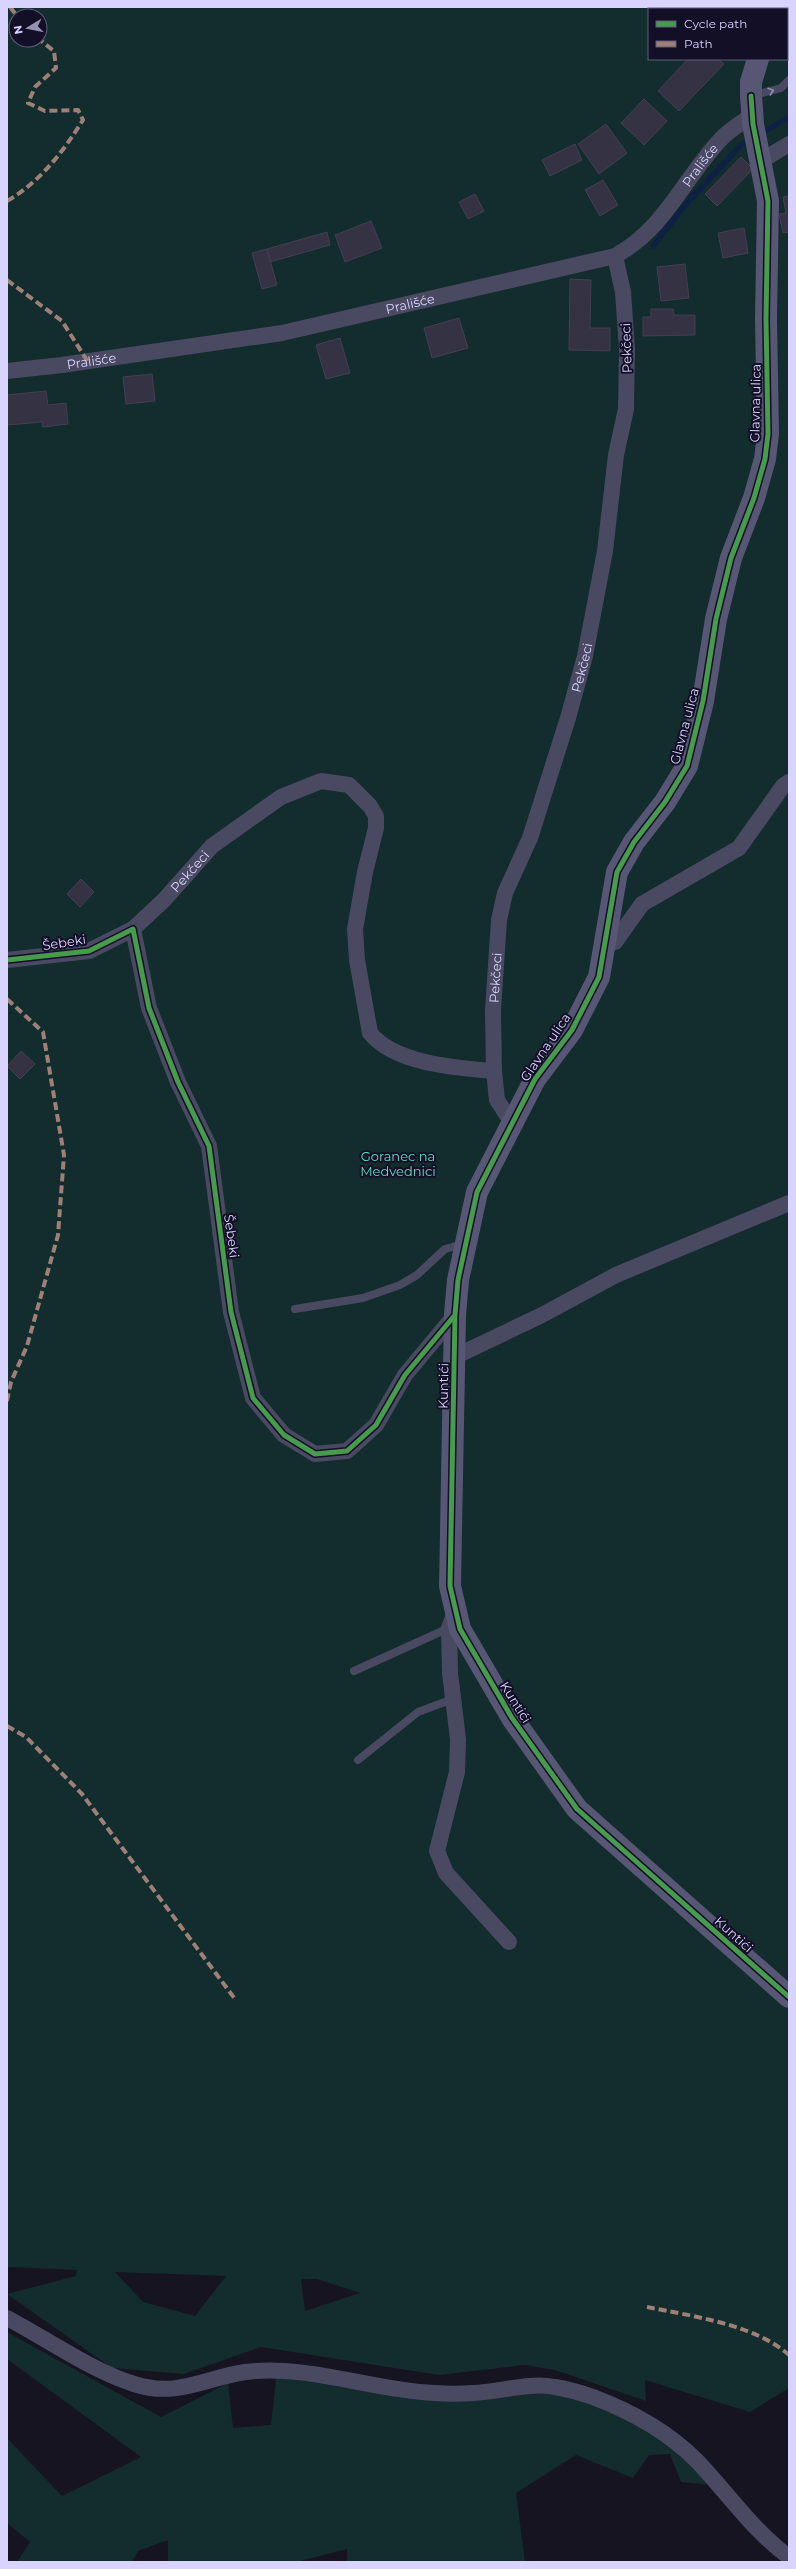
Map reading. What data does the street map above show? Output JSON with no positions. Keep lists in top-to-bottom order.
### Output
{
  "streets": {
    "street": [
      "Prališće",
      "Pekčeci",
      "Glavna ulica",
      "Šebeki",
      "Kuntići"
    ]
  },
  "crossings": [
    ["Prališće", "Pekčeci"],
    ["Prališće", "Glavna ulica"],
    ["Pekčeci", "Glavna ulica"],
    ["Pekčeci", "Šebeki"],
    ["Glavna ulica", "Šebeki"],
    ["Glavna ulica", "Kuntići"],
    ["Šebeki", "Kuntići"]
  ],
  "parks": ["Goranec na Medvednici"],
  "legend": ["Cycle path", "Path"],
  "north": "left"
}
